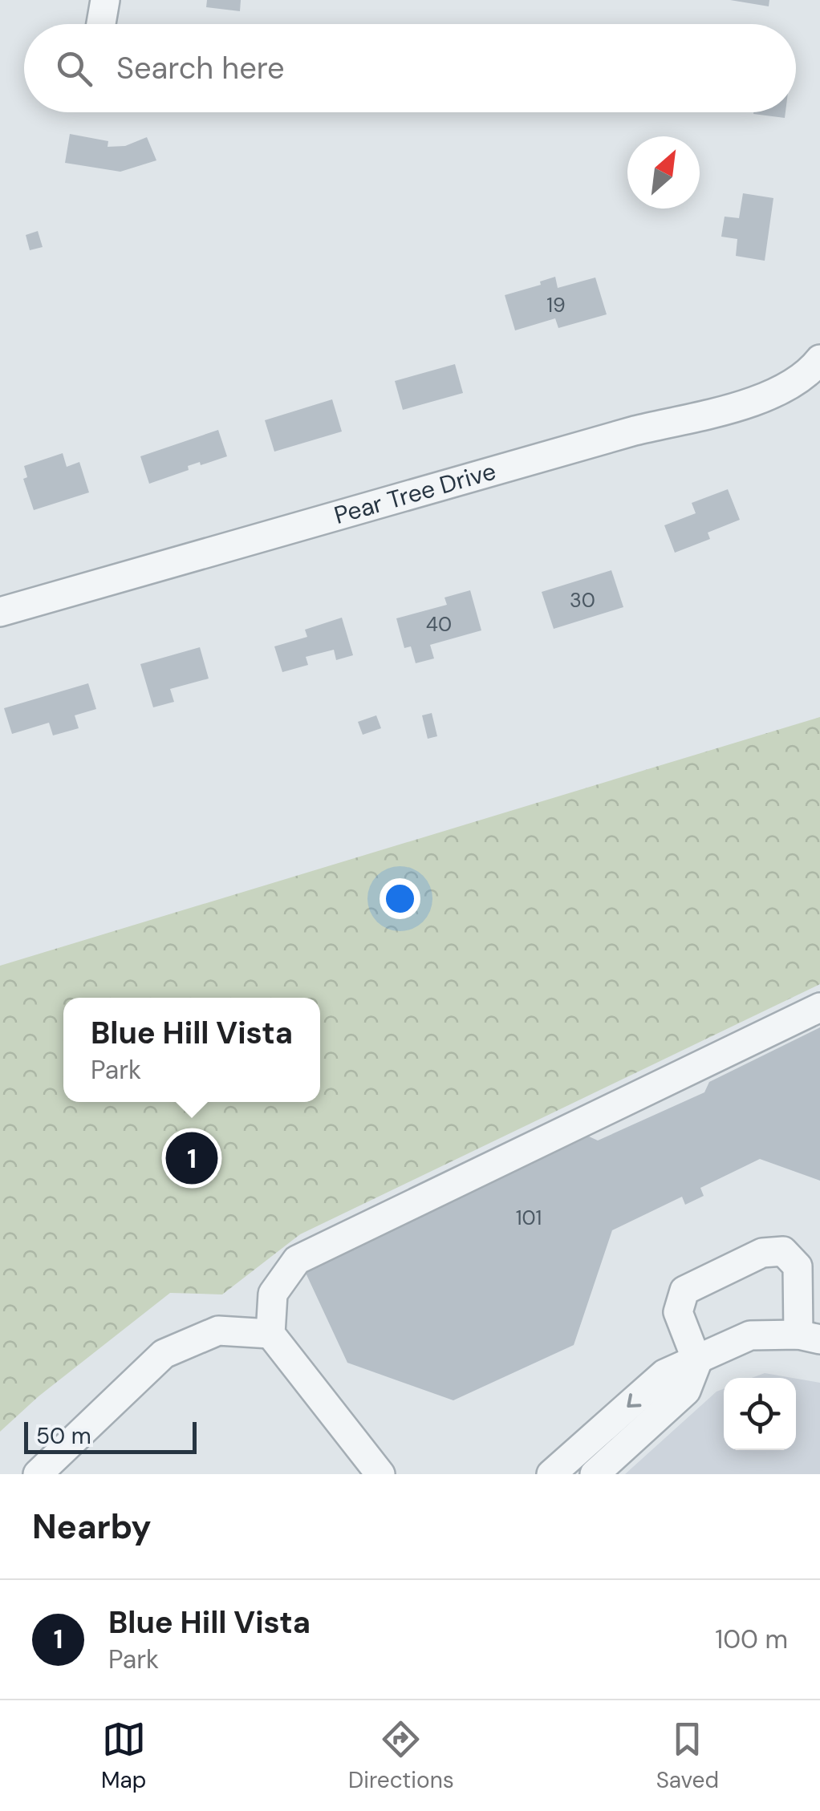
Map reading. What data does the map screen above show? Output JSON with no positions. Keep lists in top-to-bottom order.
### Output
{
  "streets": {
    "street": ["Pear Tree Drive"]
  },
  "house_numbers": [
    "19",
    "30",
    "40",
    "101"
  ],
  "scale_bar": "50 m",
  "north": "top right",
  "page": {
    "search": "Search here",
    "popup": ["Blue Hill Vista", "Park"],
    "pins": "1",
    "scale": "50 m",
    "heading": "Nearby",
    "list": [
      {
        "mark": "1",
        "name": "Blue Hill Vista",
        "note": "Park",
        "value": "100 m"
      }
    ],
    "nav": ["Map", "Directions", "Saved"]
  }
}
